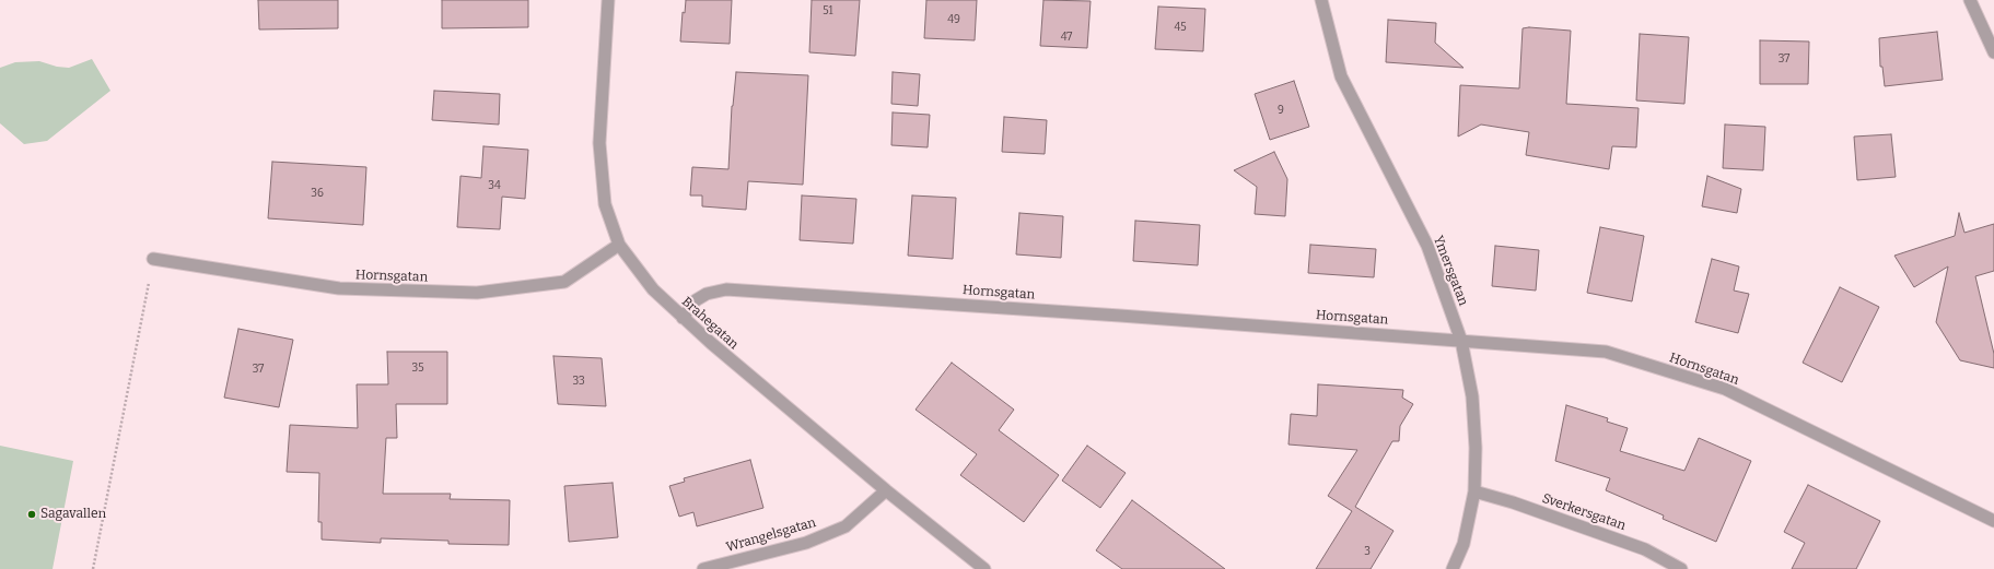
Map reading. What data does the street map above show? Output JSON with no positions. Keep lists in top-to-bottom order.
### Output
{
  "streets": {
    "street": [
      "Ymersgatan",
      "Hornsgatan",
      "Brahegatan",
      "Sverkersgatan",
      "Wrangelsgatan"
    ]
  },
  "crossings": [
    ["Ymersgatan", "Hornsgatan"],
    ["Ymersgatan", "Sverkersgatan"],
    ["Hornsgatan", "Brahegatan"],
    ["Brahegatan", "Wrangelsgatan"]
  ],
  "places": ["Sagavallen"],
  "house_numbers": [
    "51",
    "49",
    "45",
    "47",
    "37",
    "9",
    "34",
    "36",
    "35",
    "37",
    "33",
    "3"
  ]
}
